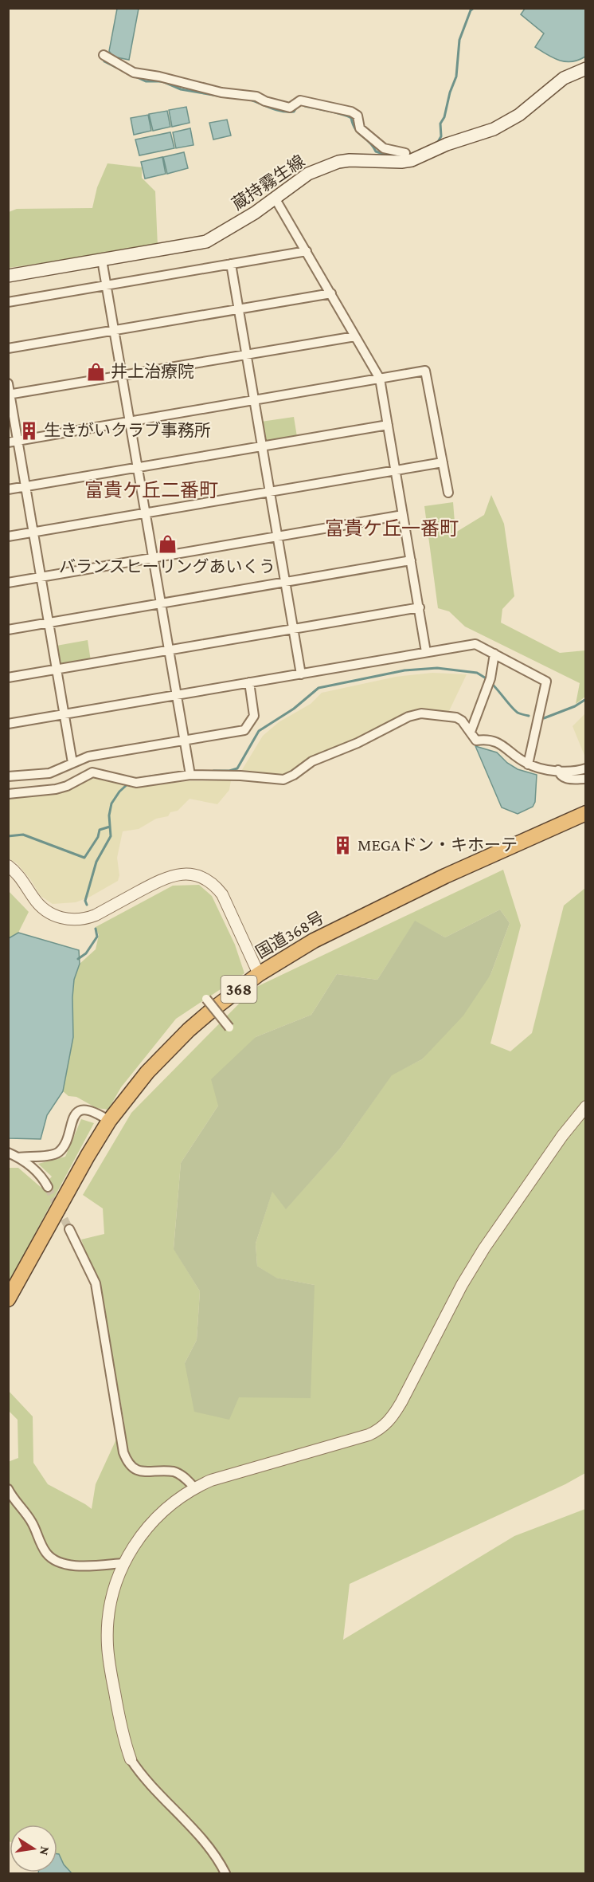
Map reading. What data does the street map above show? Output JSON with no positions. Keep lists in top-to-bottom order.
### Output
{
  "streets": {
    "highway": ["国道368号", "368"],
    "main road": ["蔵持霧生線"]
  },
  "districts": ["富貴ケ丘二番町", "富貴ケ丘一番町"],
  "places": {
    "shop": ["井上治療院", "バランスヒーリングあいくう"],
    "building": ["生きがいクラブ事務所", "MEGAドン・キホーテ"]
  },
  "north": "right"
}
